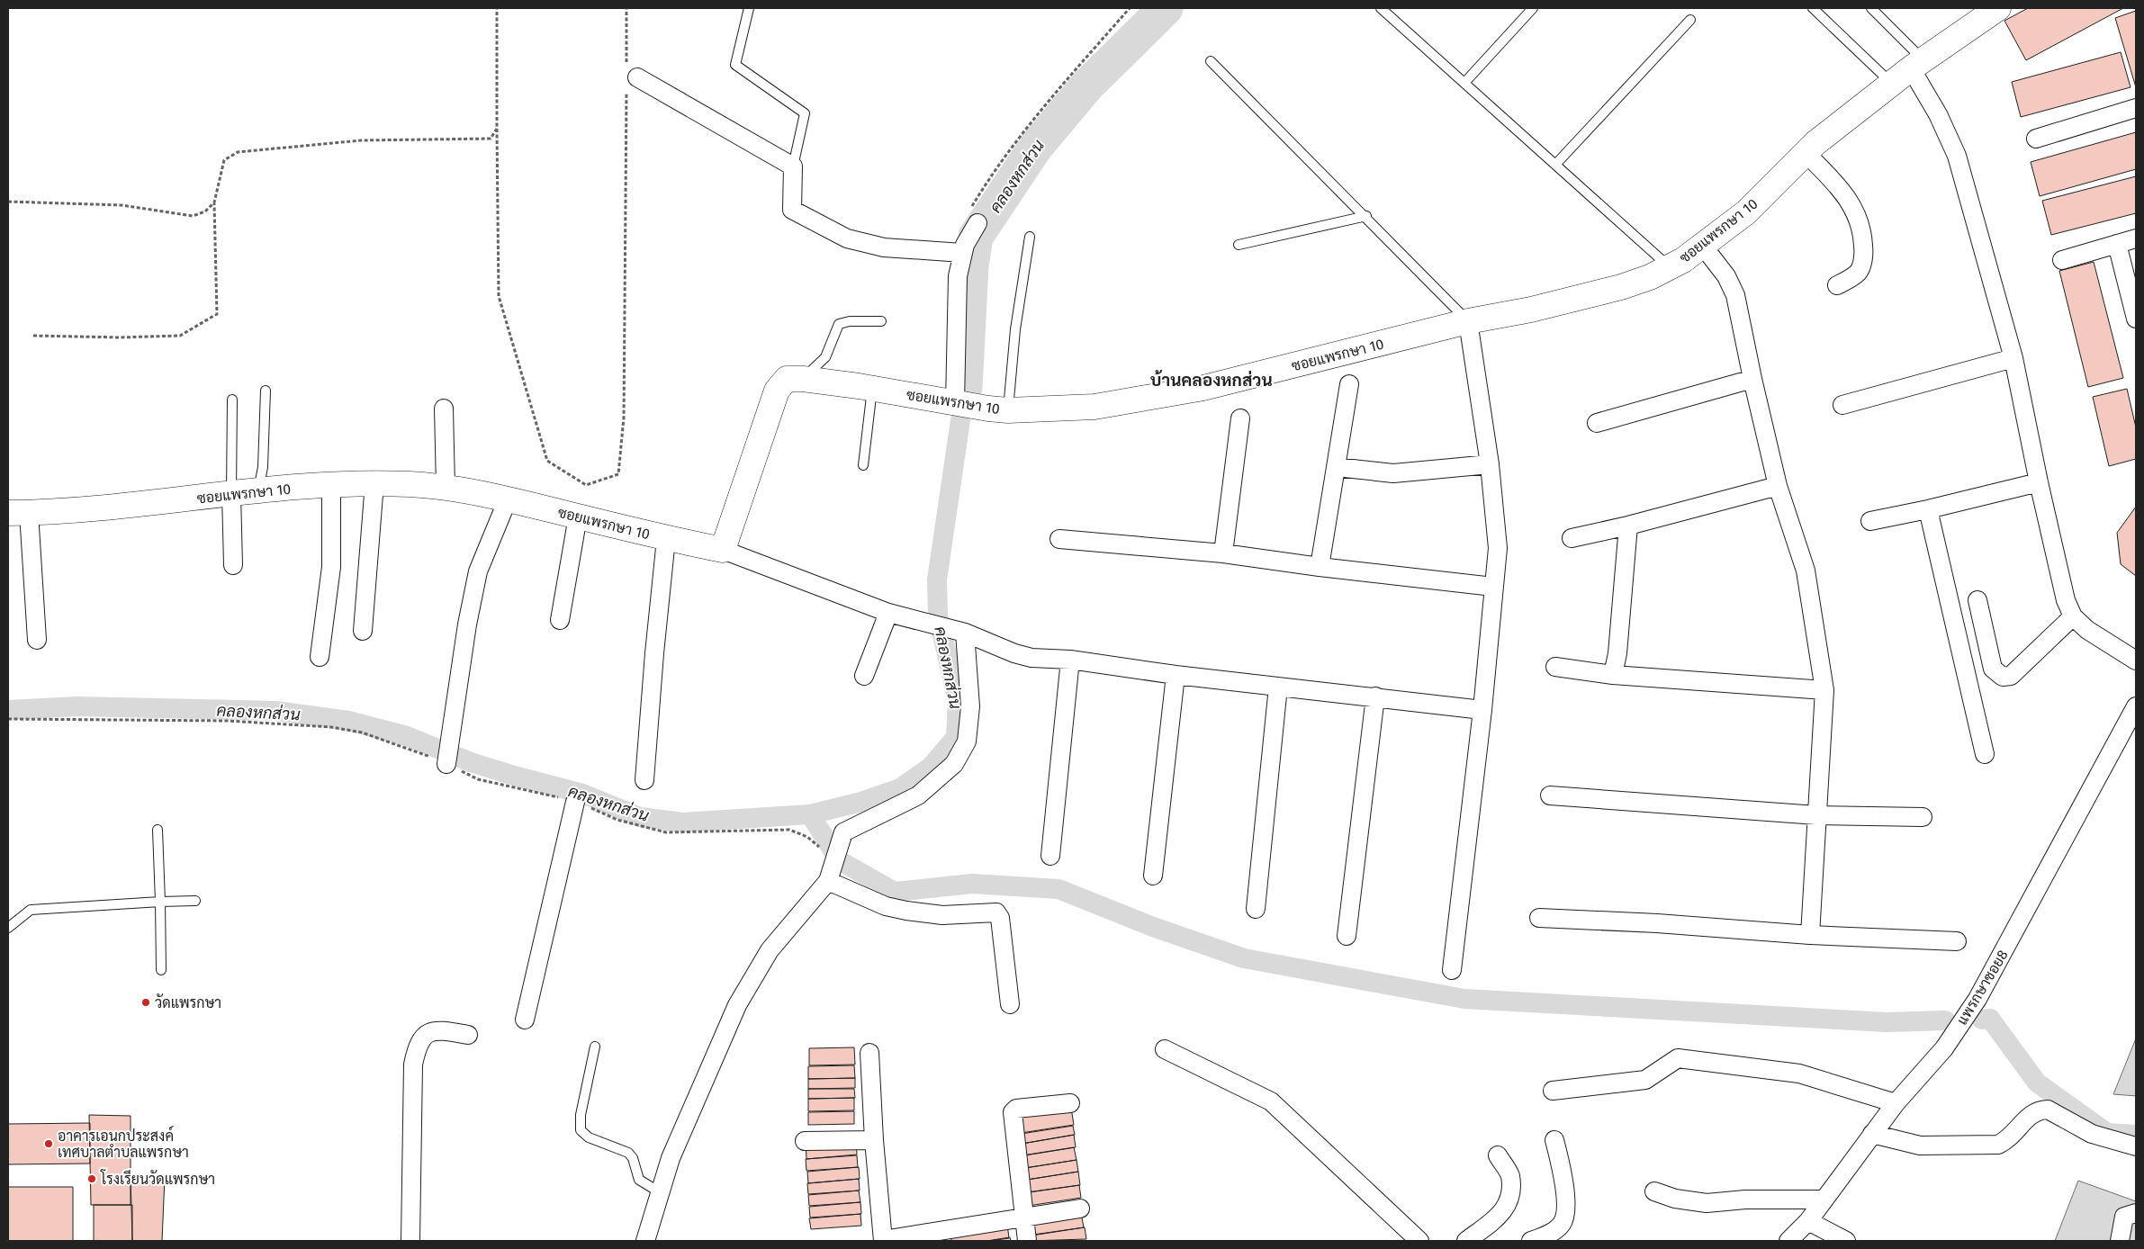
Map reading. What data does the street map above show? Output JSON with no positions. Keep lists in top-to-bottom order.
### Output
{
  "streets": {
    "street": ["ซอยแพรกษา 10", "แพรกษาซอย8"]
  },
  "districts": ["บ้านคลองหกส่วน"],
  "water": ["คลองหกส่วน"],
  "places": ["วัดแพรกษา", "อาคารเอนกประสงค์ เทศบาลตำบลแพรกษา", "โรงเรียนวัดแพรกษา"]
}
